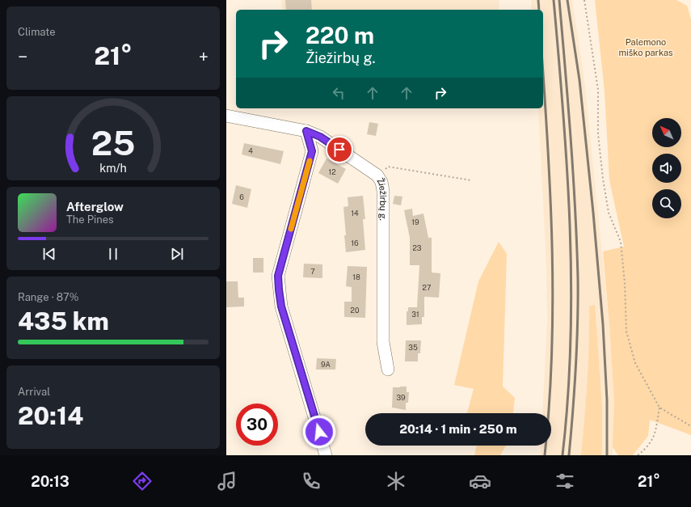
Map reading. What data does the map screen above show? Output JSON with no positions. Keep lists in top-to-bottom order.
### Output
{
  "streets": {
    "street": ["Žiežirbų g."]
  },
  "parks": ["Palemono miško parkas"],
  "house_numbers": [
    "4",
    "12",
    "6",
    "14",
    "19",
    "16",
    "23",
    "7",
    "18",
    "27",
    "20",
    "31",
    "35",
    "9A",
    "39"
  ],
  "north": "top left",
  "page": {
    "tile": [
      "Climate",
      ["Range · 87%", "435 km"],
      ["Arrival", "20:14"]
    ],
    "turn": ["220 m", "Žiežirbų g."],
    "heat": ["−", "21°", "+"],
    "song": ["Afterglow", "The Pines"],
    "limit": "30",
    "trip": "20:14 · 1 min · 250 m",
    "tabs": ["20:13", "21°"],
    "gauge": ["25", "km/h"]
  }
}
